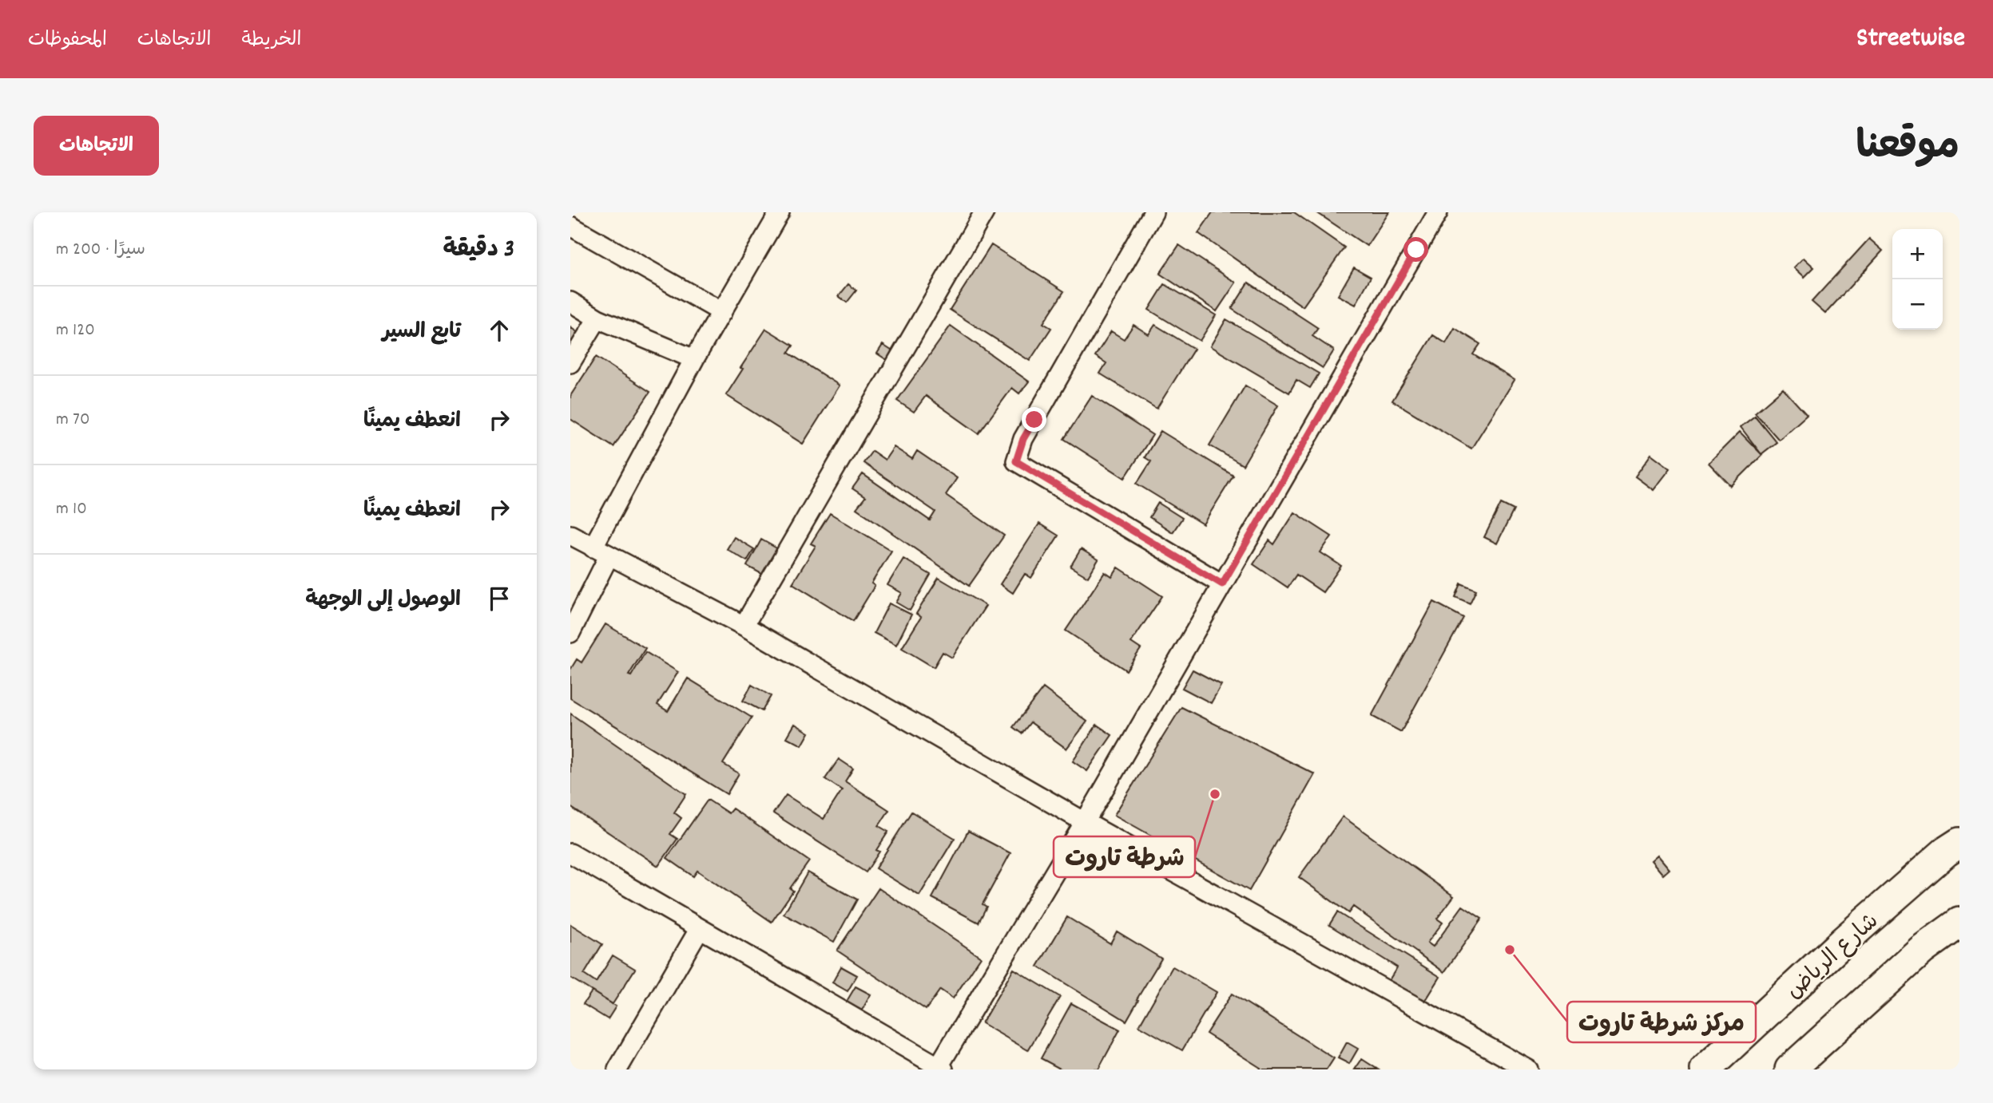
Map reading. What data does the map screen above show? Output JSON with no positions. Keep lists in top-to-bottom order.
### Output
{
  "streets": {
    "main road": ["شارع الرياض"]
  },
  "places": ["شرطة تاروت", "مركز شرطة تاروت"],
  "page": {
    "header": "Streetwise",
    "nav": ["الخريطة", "الاتجاهات", "المحفوظات"],
    "title": "موقعنا",
    "buttons": "الاتجاهات",
    "heading": ["3 دقيقة", "سيرًا · 200 m"],
    "map_buttons": ["+", "−"],
    "list": [
      ["تابع السير", "120 m"],
      ["انعطف يمينًا", "70 m"],
      ["انعطف يمينًا", "10 m"],
      "الوصول إلى الوجهة"
    ]
  }
}
